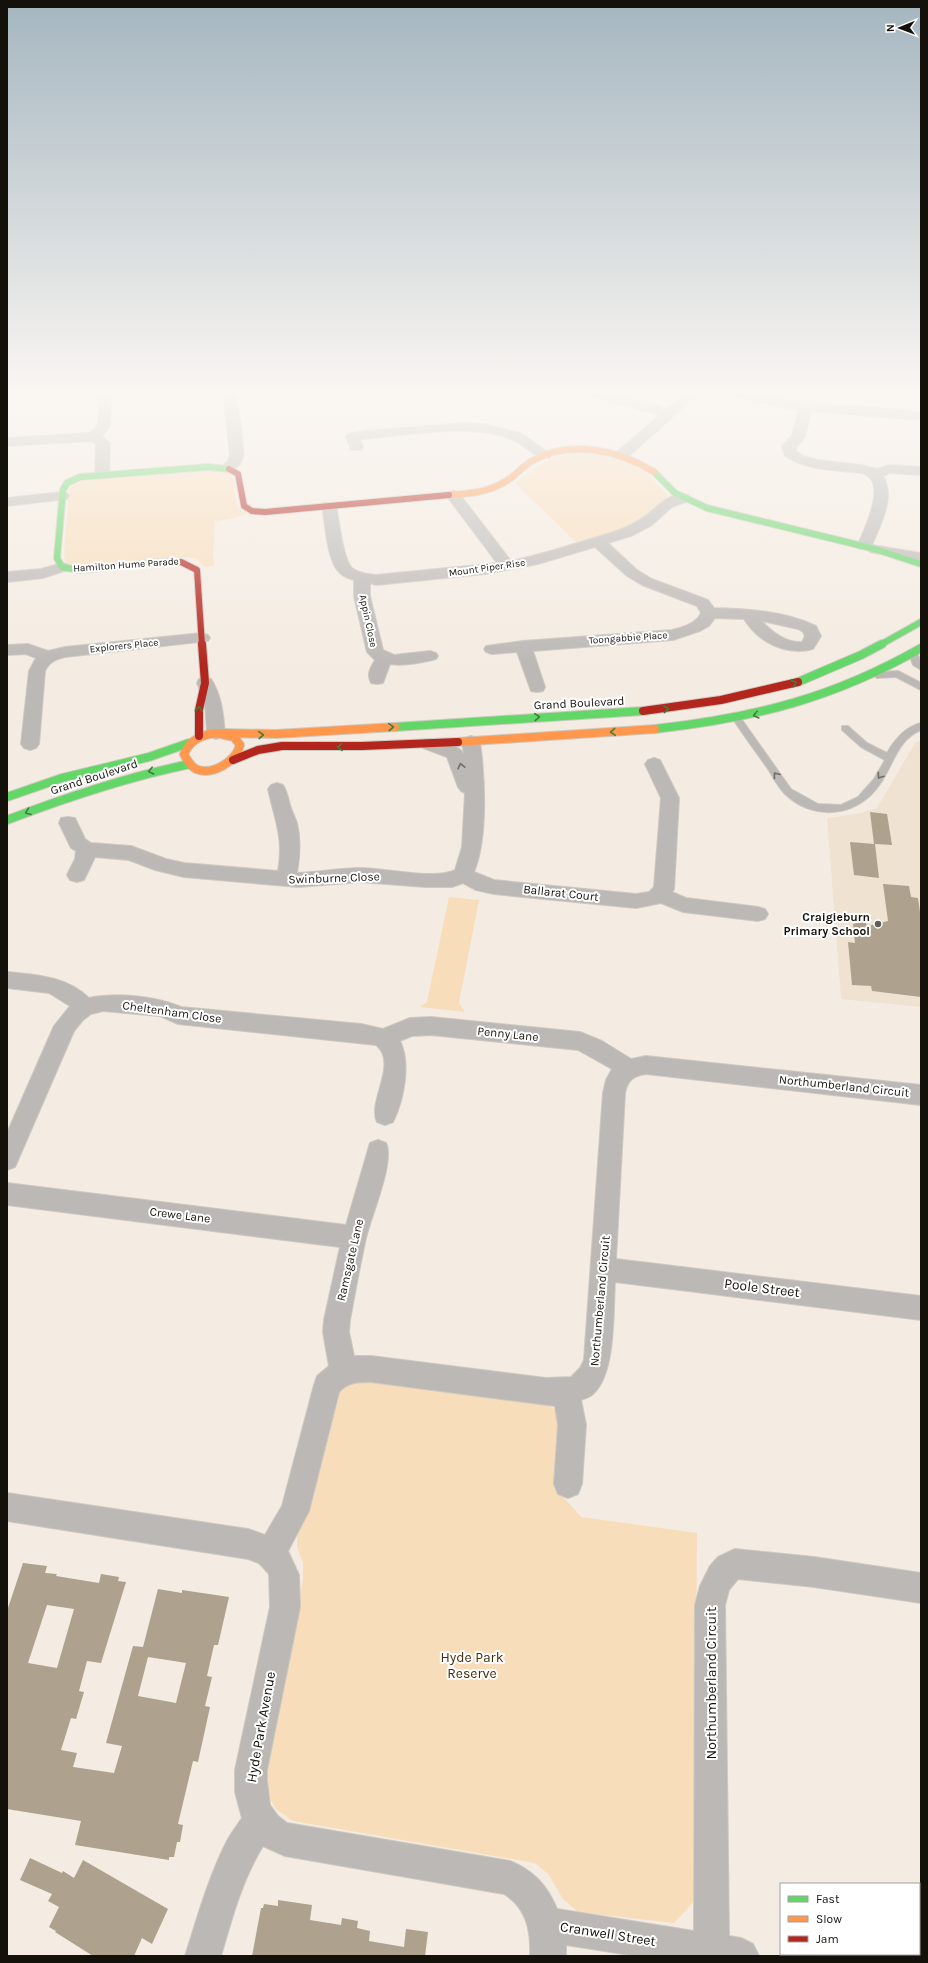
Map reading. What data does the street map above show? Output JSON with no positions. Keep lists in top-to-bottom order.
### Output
{
  "streets": {
    "street": [
      "Hamilton Hume Parade",
      "Mount Piper Rise",
      "Appin Close",
      "Toongabbie Place",
      "Explorers Place",
      "Grand Boulevard",
      "Swinburne Close",
      "Ballarat Court",
      "Cheltenham Close",
      "Penny Lane",
      "Northumberland Circuit",
      "Crewe Lane",
      "Ramsgate Lane",
      "Poole Street",
      "Hyde Park Avenue",
      "Cranwell Street"
    ]
  },
  "crossings": [
    ["Hamilton Hume Parade", "Explorers Place"],
    ["Hamilton Hume Parade", "Grand Boulevard"],
    ["Mount Piper Rise", "Appin Close"],
    ["Swinburne Close", "Ballarat Court"],
    ["Cheltenham Close", "Penny Lane"],
    ["Penny Lane", "Northumberland Circuit"],
    ["Northumberland Circuit", "Ramsgate Lane"],
    ["Northumberland Circuit", "Poole Street"],
    ["Northumberland Circuit", "Cranwell Street"],
    ["Crewe Lane", "Ramsgate Lane"],
    ["Hyde Park Avenue", "Cranwell Street"]
  ],
  "parks": ["Hyde Park Reserve"],
  "places": ["Craigieburn Primary School"],
  "legend": ["Fast", "Slow", "Jam"],
  "north": "left"
}
